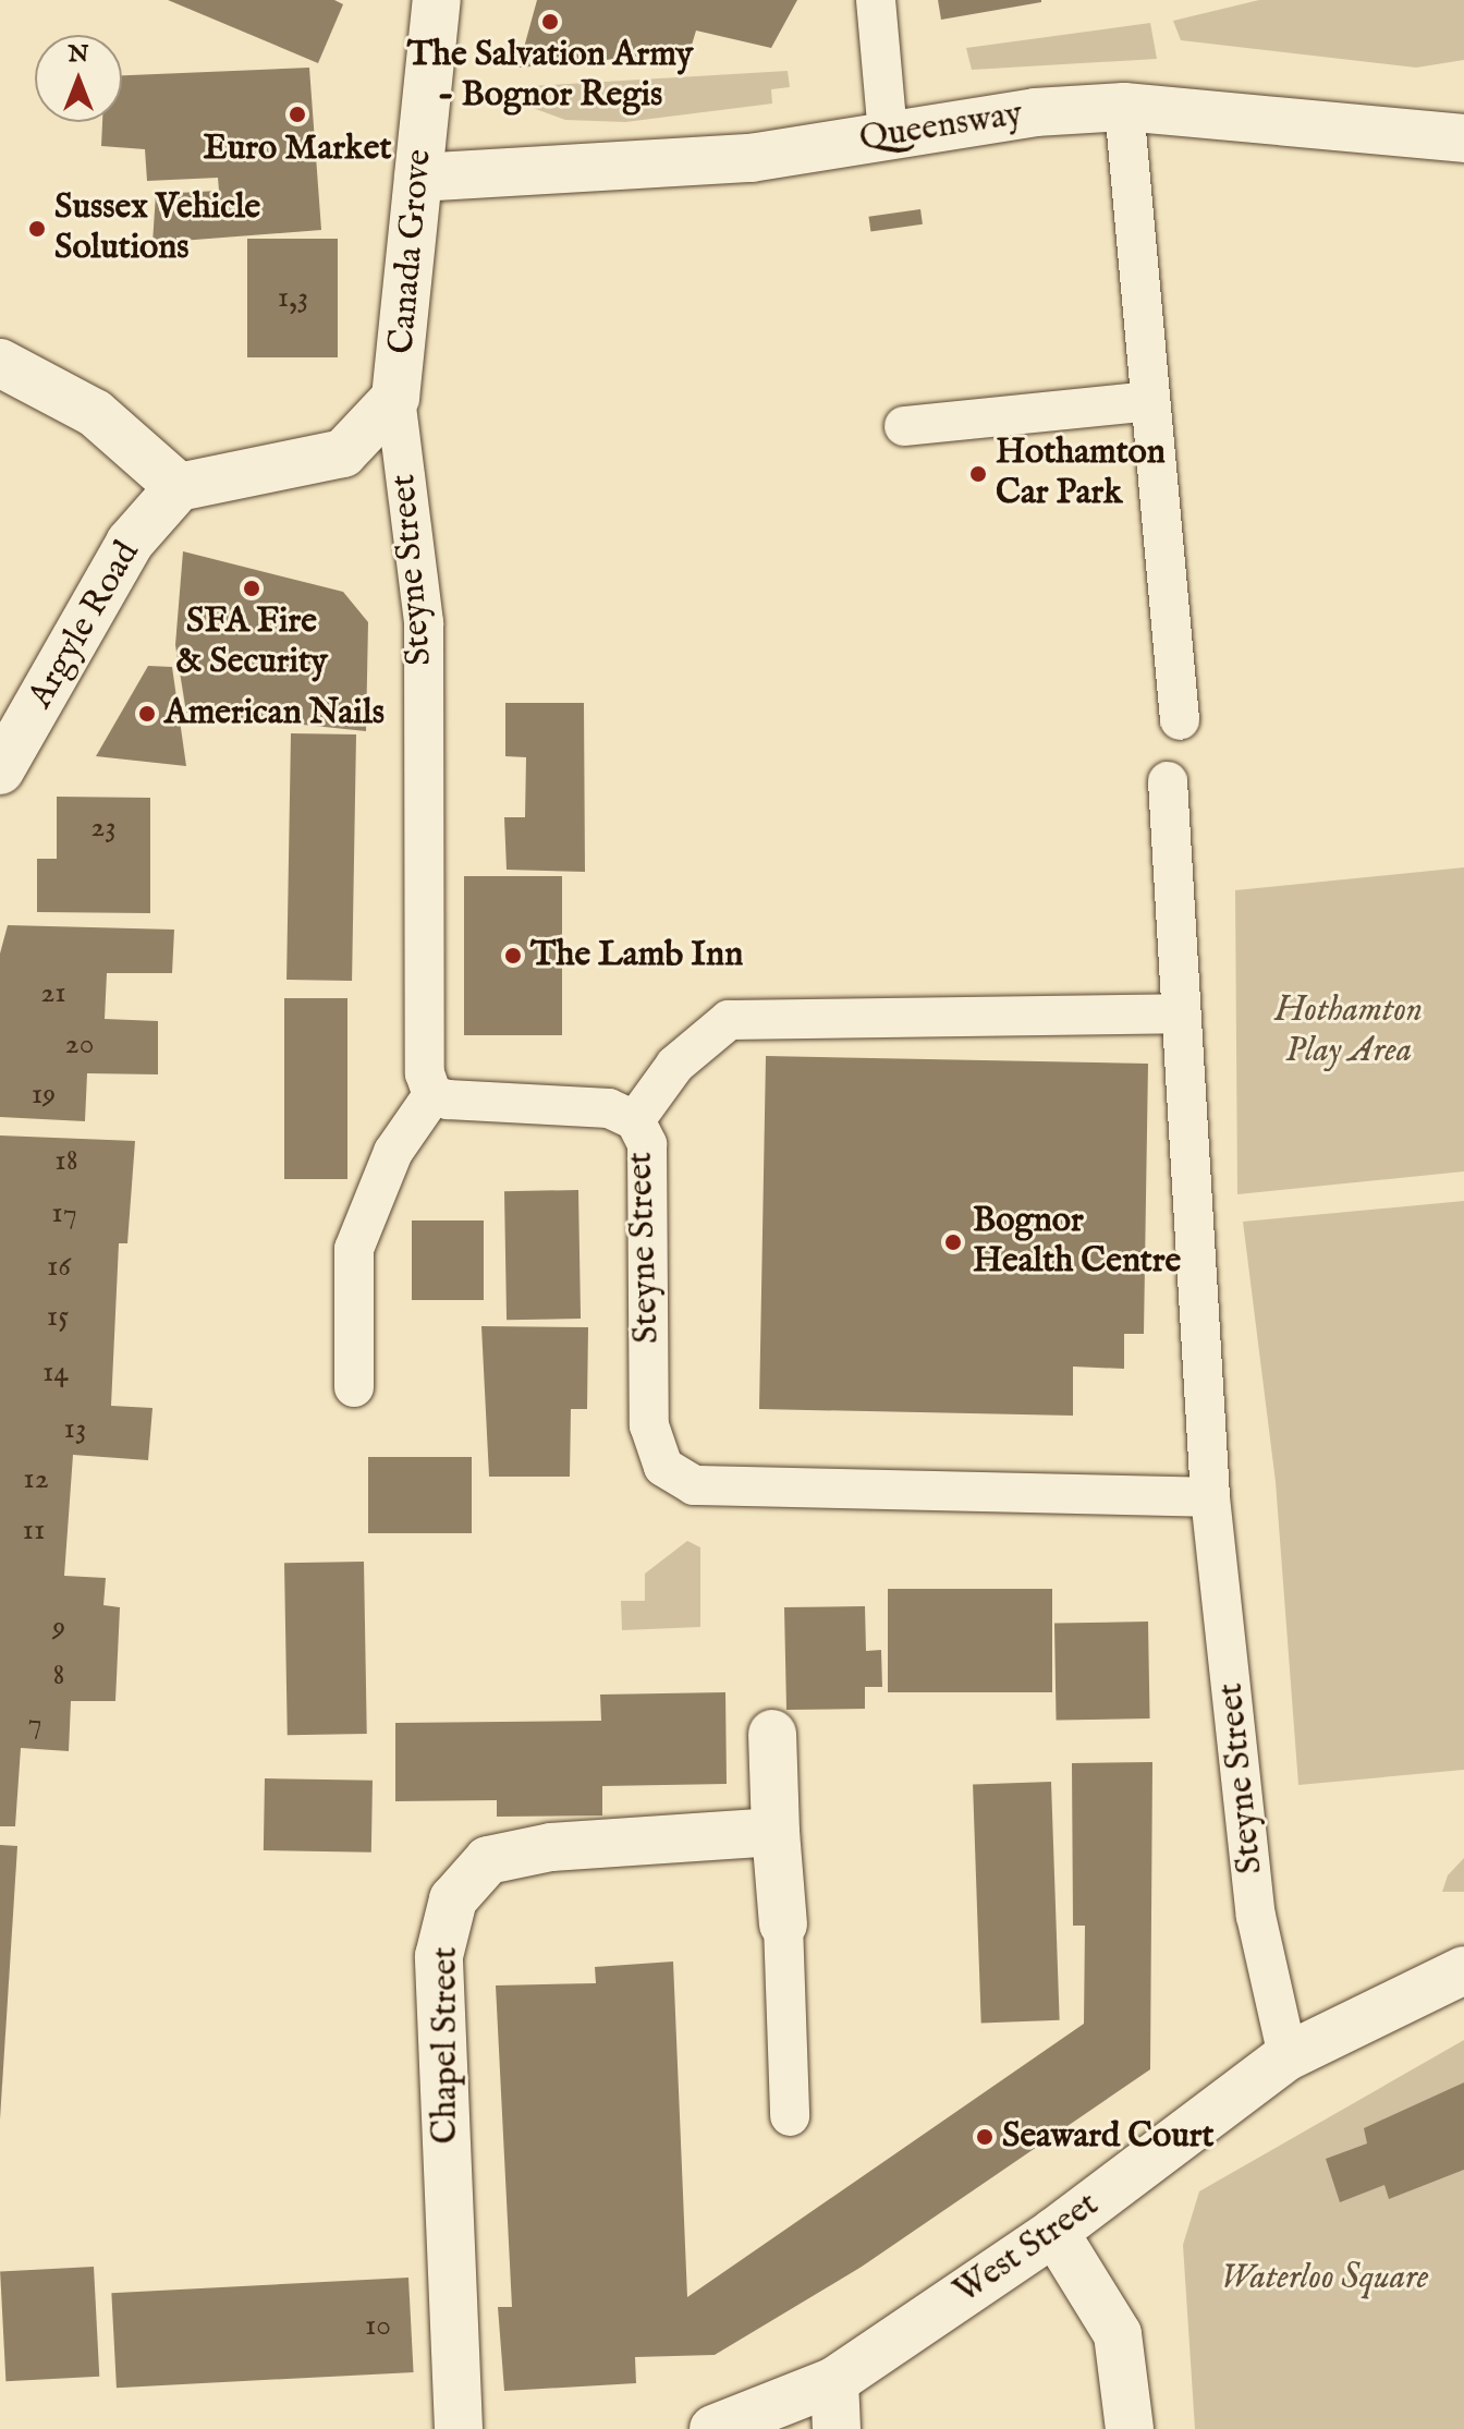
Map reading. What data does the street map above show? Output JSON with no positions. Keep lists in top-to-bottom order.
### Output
{
  "streets": {
    "street": [
      "Queensway",
      "Canada Grove",
      "Argyle Road",
      "Chapel Street",
      "West Street"
    ],
    "lane": ["Steyne Street"]
  },
  "crossings": [
    ["Queensway", "Canada Grove"],
    ["Canada Grove", "Steyne Street"],
    ["Steyne Street", "West Street"]
  ],
  "parks": ["Hothamton Play Area", "Waterloo Square"],
  "places": [
    "The Salvation Army - Bognor Regis",
    "Euro Market",
    "Sussex Vehicle Solutions",
    "Hothamton Car Park",
    "SFA Fire & Security",
    "American Nails",
    "The Lamb Inn",
    "Bognor Health Centre",
    "Seaward Court"
  ],
  "house_numbers": [
    "1,3",
    "23",
    "21",
    "20",
    "19",
    "18",
    "17",
    "16",
    "15",
    "14",
    "13",
    "12",
    "11",
    "9",
    "8",
    "7",
    "10"
  ],
  "north": "top"
}
